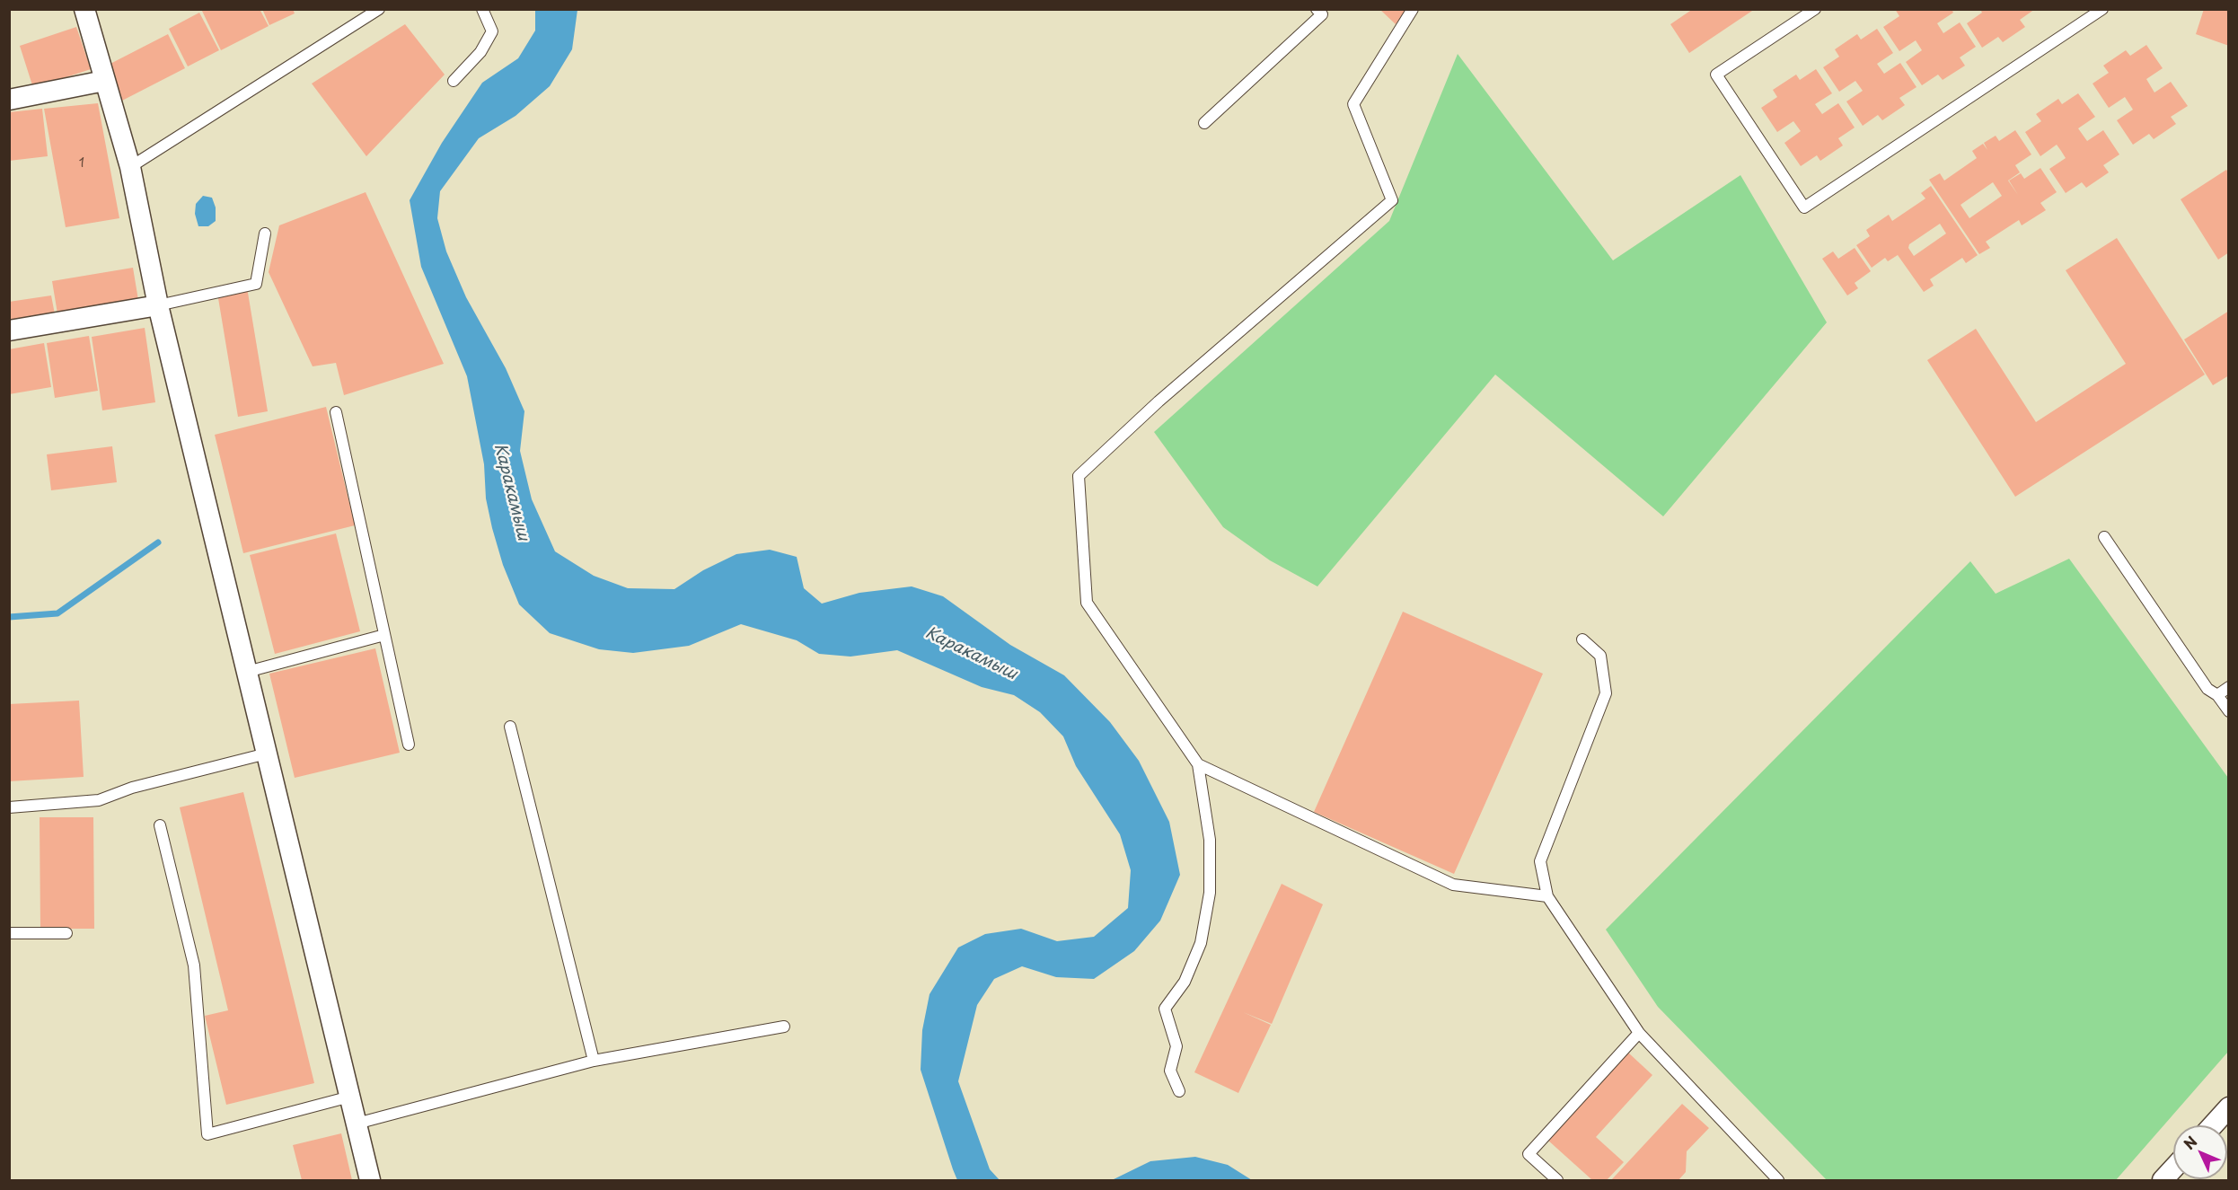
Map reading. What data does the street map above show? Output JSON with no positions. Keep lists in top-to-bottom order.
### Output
{
  "water": ["Каракамыш"],
  "house_numbers": ["1"],
  "north": "top left"
}
